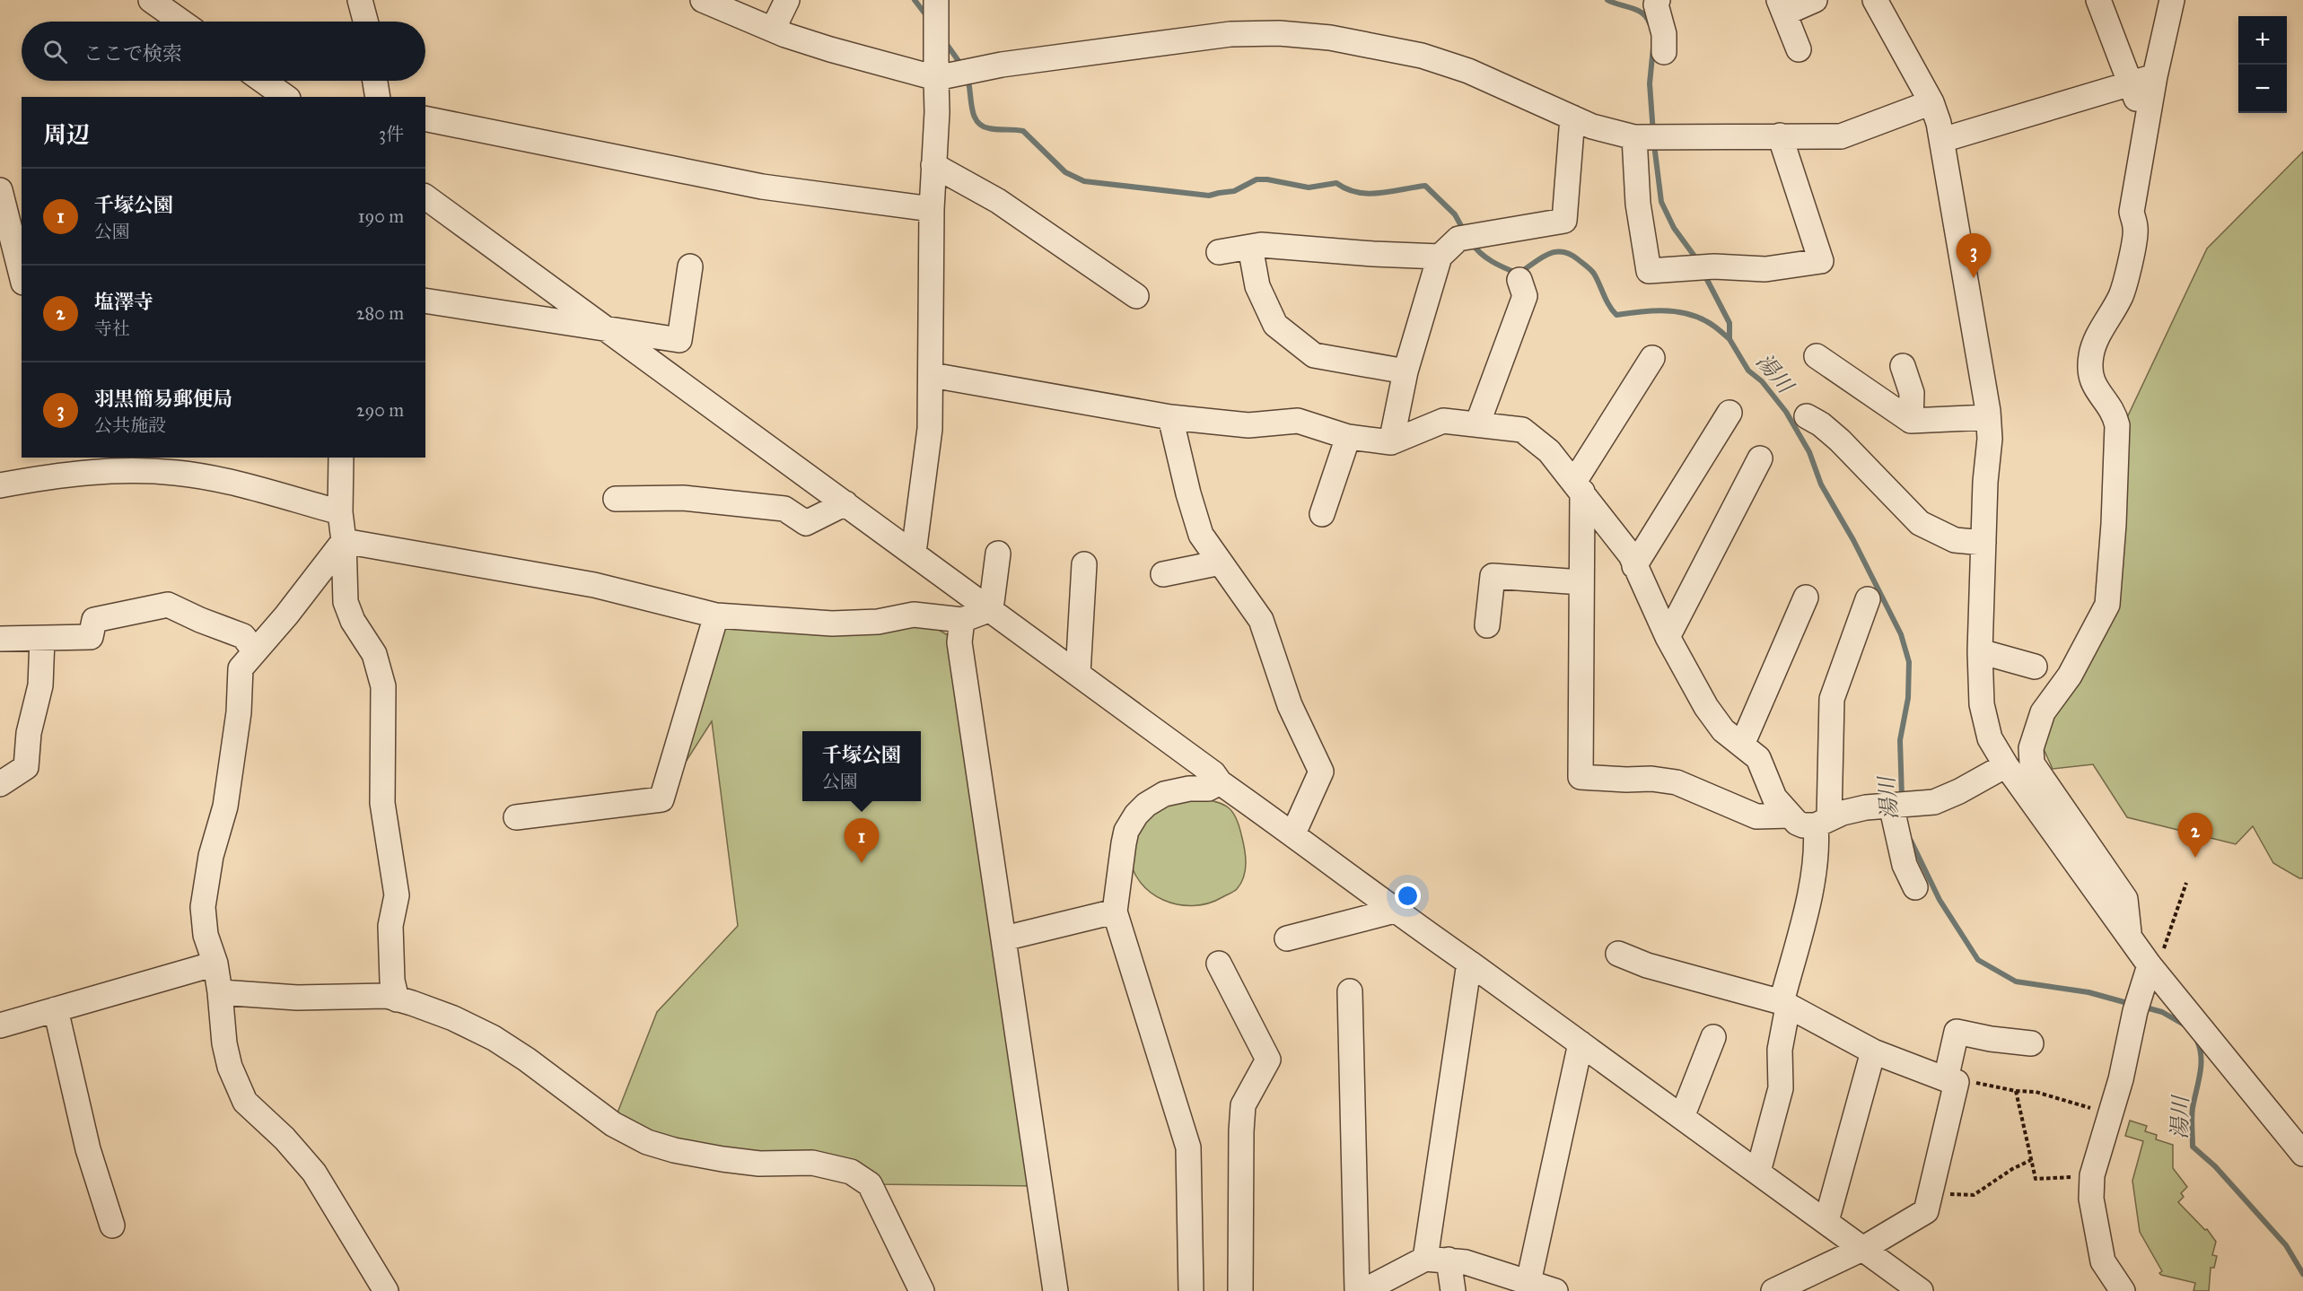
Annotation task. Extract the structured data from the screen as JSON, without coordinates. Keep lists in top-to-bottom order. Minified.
{"water":["湯川"],"page":{"map_buttons":["+","−"],"search":"ここで検索","heading":["周辺","3件"],"list":[{"mark":"1","name":"千塚公園","note":"公園","value":"190 m"},{"mark":"2","name":"塩澤寺","note":"寺社","value":"280 m"},{"mark":"3","name":"羽黒簡易郵便局","note":"公共施設","value":"290 m"}],"pins":["3","2","1"],"popup":["千塚公園","公園"]}}
